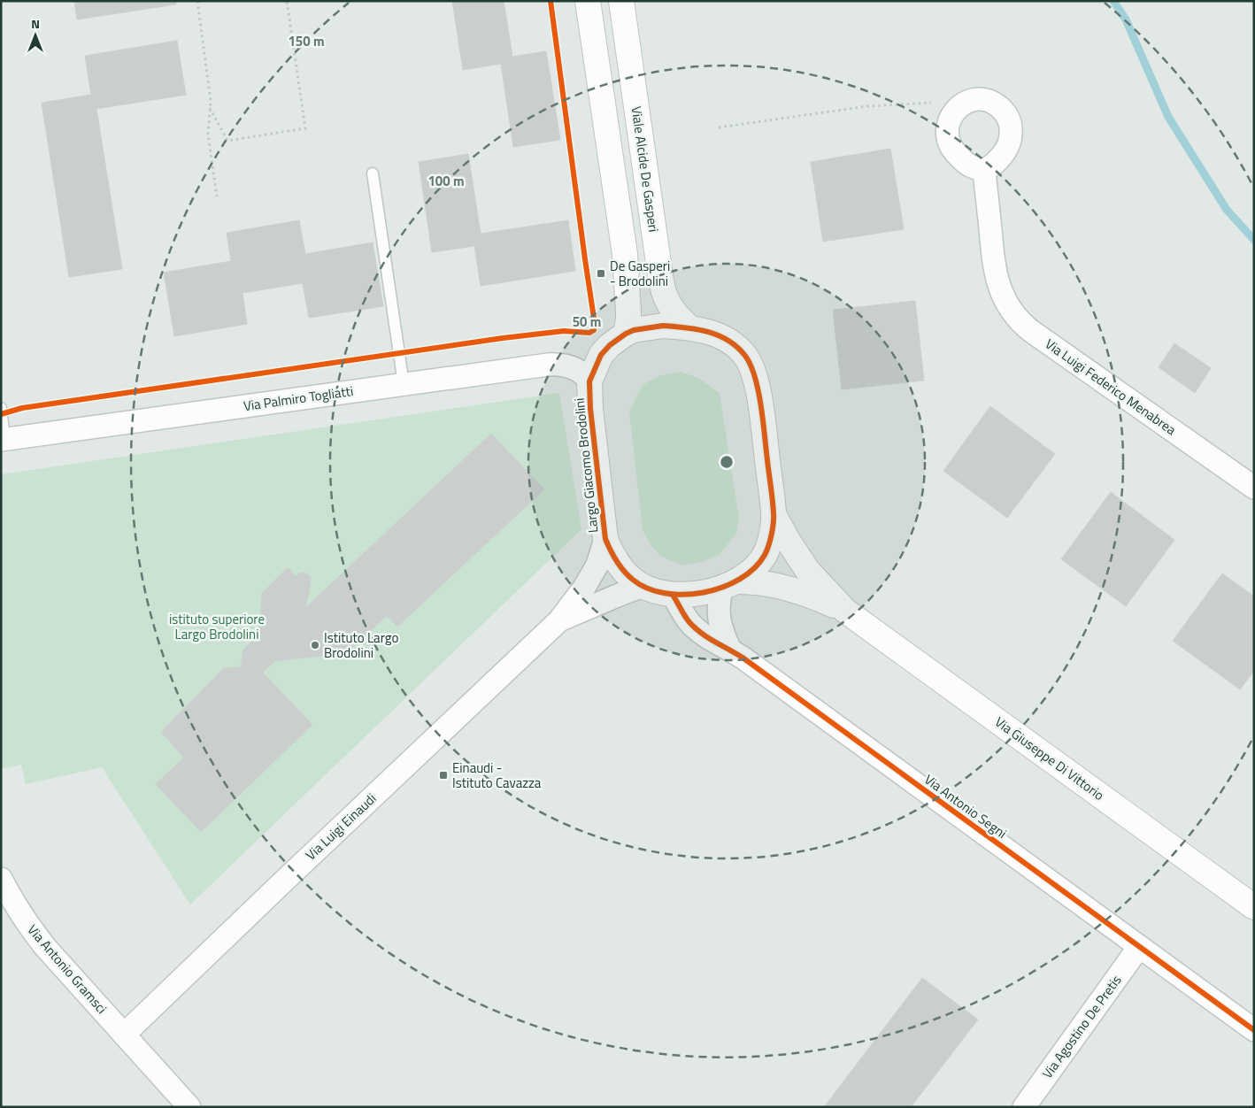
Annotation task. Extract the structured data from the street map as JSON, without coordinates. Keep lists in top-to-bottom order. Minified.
{"streets":{"street":["Viale Alcide De Gasperi","Via Luigi Federico Menabrea","Via Palmiro Togliatti","Largo Giacomo Brodolini","Via Giuseppe Di Vittorio","Via Antonio Segni","Via Luigi Einaudi","Via Antonio Gramsci","Via Agostino De Pretis"]},"crossings":[["Viale Alcide De Gasperi","Largo Giacomo Brodolini"],["Via Palmiro Togliatti","Largo Giacomo Brodolini"],["Largo Giacomo Brodolini","Via Giuseppe Di Vittorio"],["Largo Giacomo Brodolini","Via Antonio Segni"],["Largo Giacomo Brodolini","Via Luigi Einaudi"],["Via Antonio Segni","Via Agostino De Pretis"],["Via Luigi Einaudi","Via Antonio Gramsci"]],"parks":["istituto superiore Largo Brodolini"],"places":{"transit":["De Gasperi - Brodolini","Einaudi - Istituto Cavazza"],"other":["Istituto Largo Brodolini"]},"north":"top","rings":["150 m","100 m","50 m"]}
